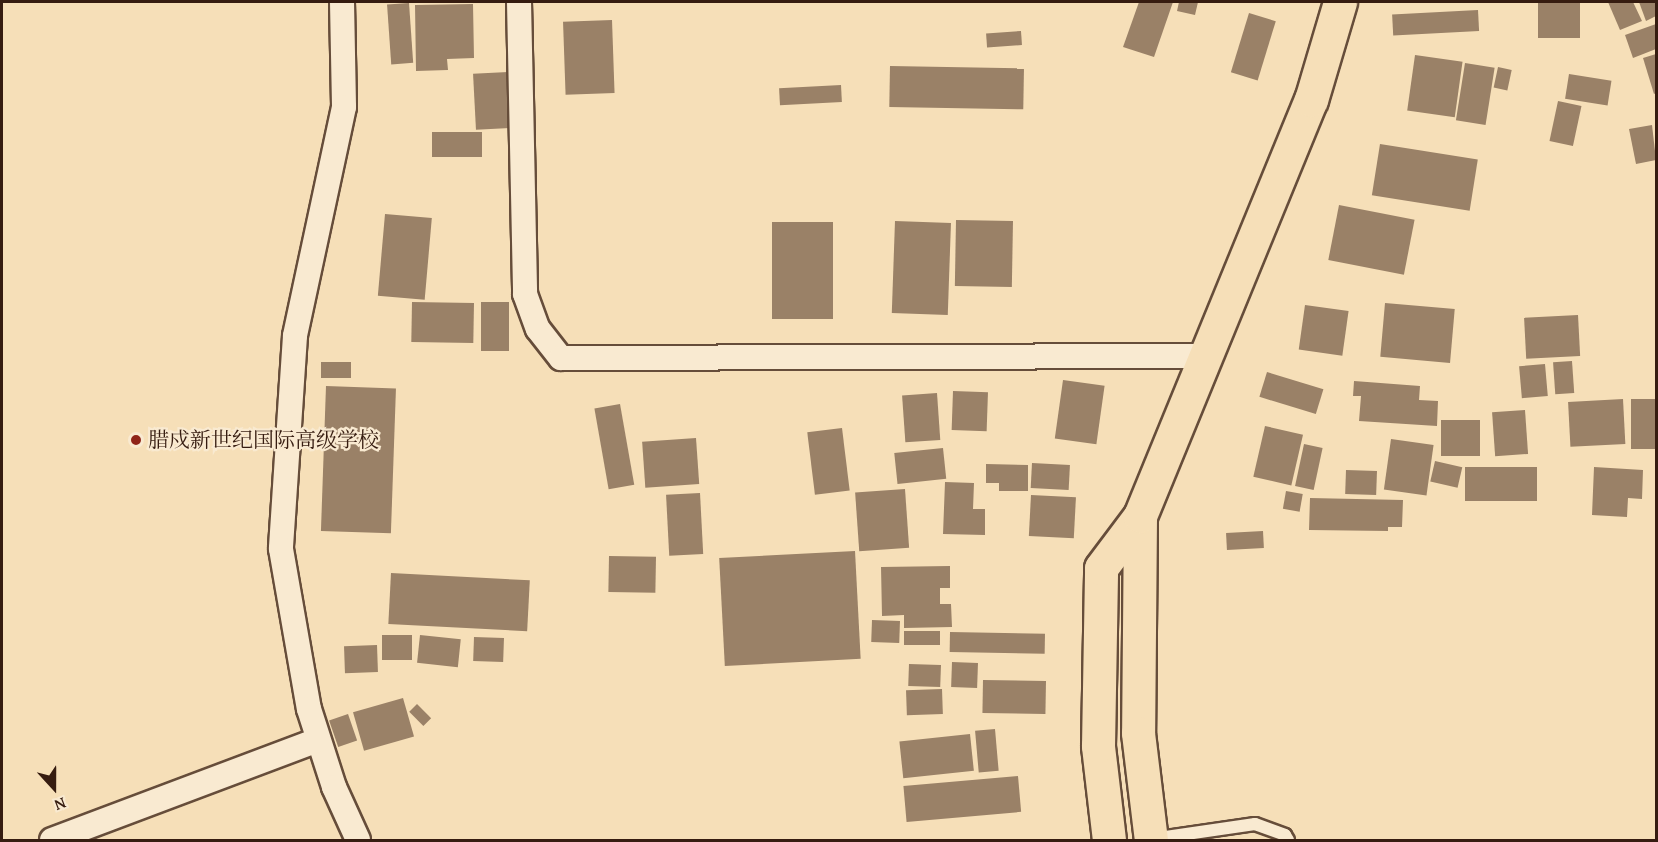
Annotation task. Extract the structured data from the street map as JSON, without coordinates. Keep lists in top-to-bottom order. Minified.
{"places":["腊戍新世纪国际高级学校"],"north":"bottom"}
